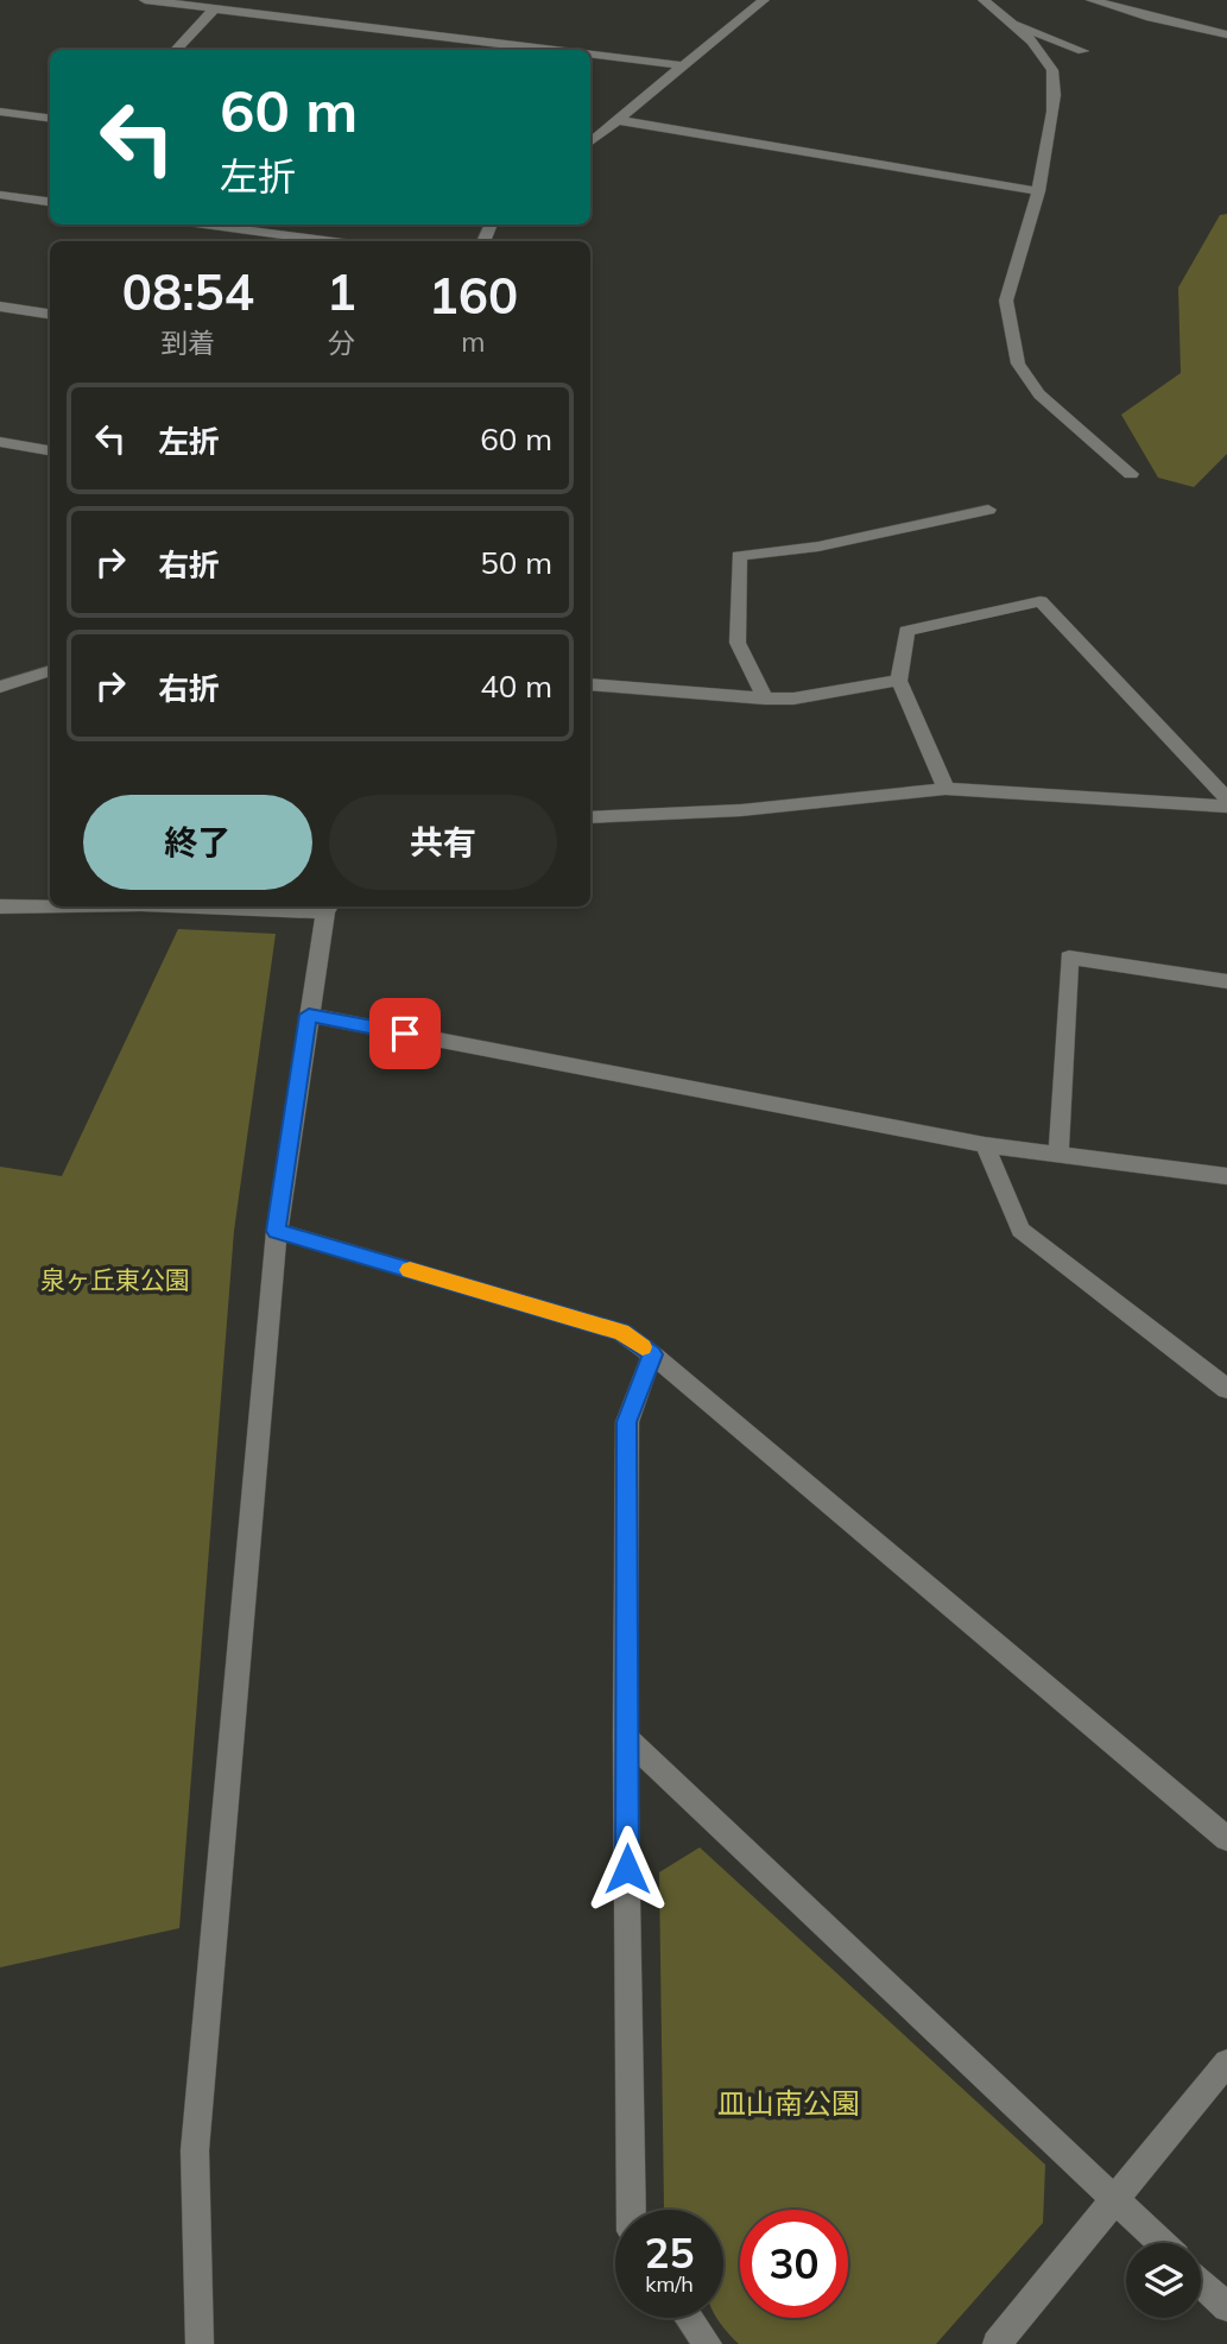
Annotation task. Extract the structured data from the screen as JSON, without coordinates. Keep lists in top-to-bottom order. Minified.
{"parks":["泉ヶ丘東公園","皿山南公園"],"page":{"turn":["60 m","左折"],"eta":["08:54","到着","1","分","160","m"],"list":[{"name":"左折","value":"60 m"},{"name":"右折","value":"50 m"},{"name":"右折","value":"40 m"}],"buttons":["終了","共有"],"speed":"25 km/h","limit":"30"}}
